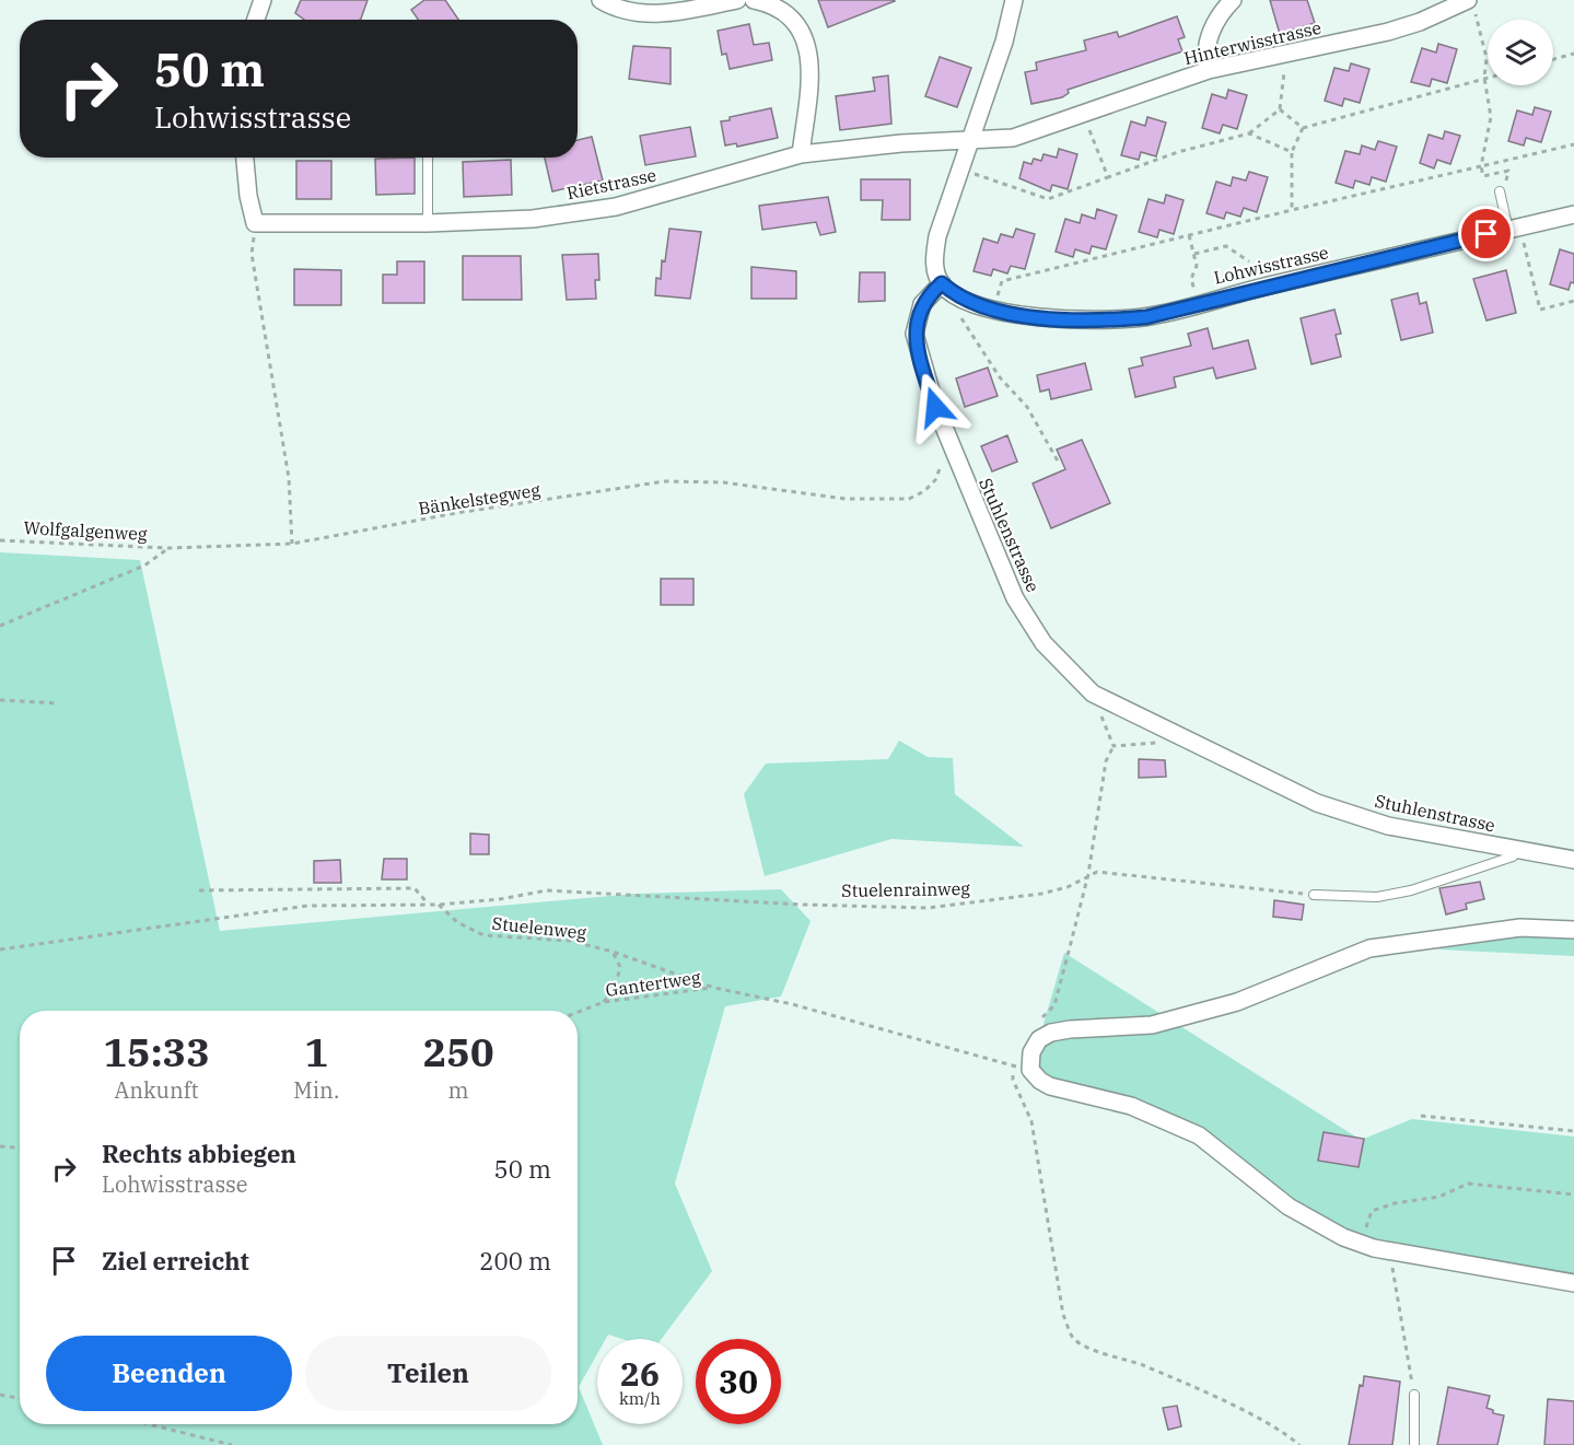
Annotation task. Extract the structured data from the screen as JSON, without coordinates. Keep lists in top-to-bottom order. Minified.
{"streets":{"street":["Hinterwisstrasse","Rietstrasse","Lohwisstrasse","Stuhlenstrasse"],"path":["Bänkelstegweg","Wolfgalgenweg","Stuelenrainweg","Stuelenweg","Gantertweg"]},"crossings":[["Hinterwisstrasse","Rietstrasse"],["Lohwisstrasse","Stuhlenstrasse"],["Bänkelstegweg","Wolfgalgenweg"],["Bänkelstegweg","Stuhlenstrasse"],["Stuelenrainweg","Stuelenweg"],["Stuelenweg","Gantertweg"]],"page":{"turn":["50 m","Lohwisstrasse"],"eta":["15:33","Ankunft","1","Min.","250","m"],"list":[{"name":"Rechts abbiegen","note":"Lohwisstrasse","value":"50 m"},{"name":"Ziel erreicht","value":"200 m"}],"buttons":["Beenden","Teilen"],"speed":"26 km/h","limit":"30"}}
